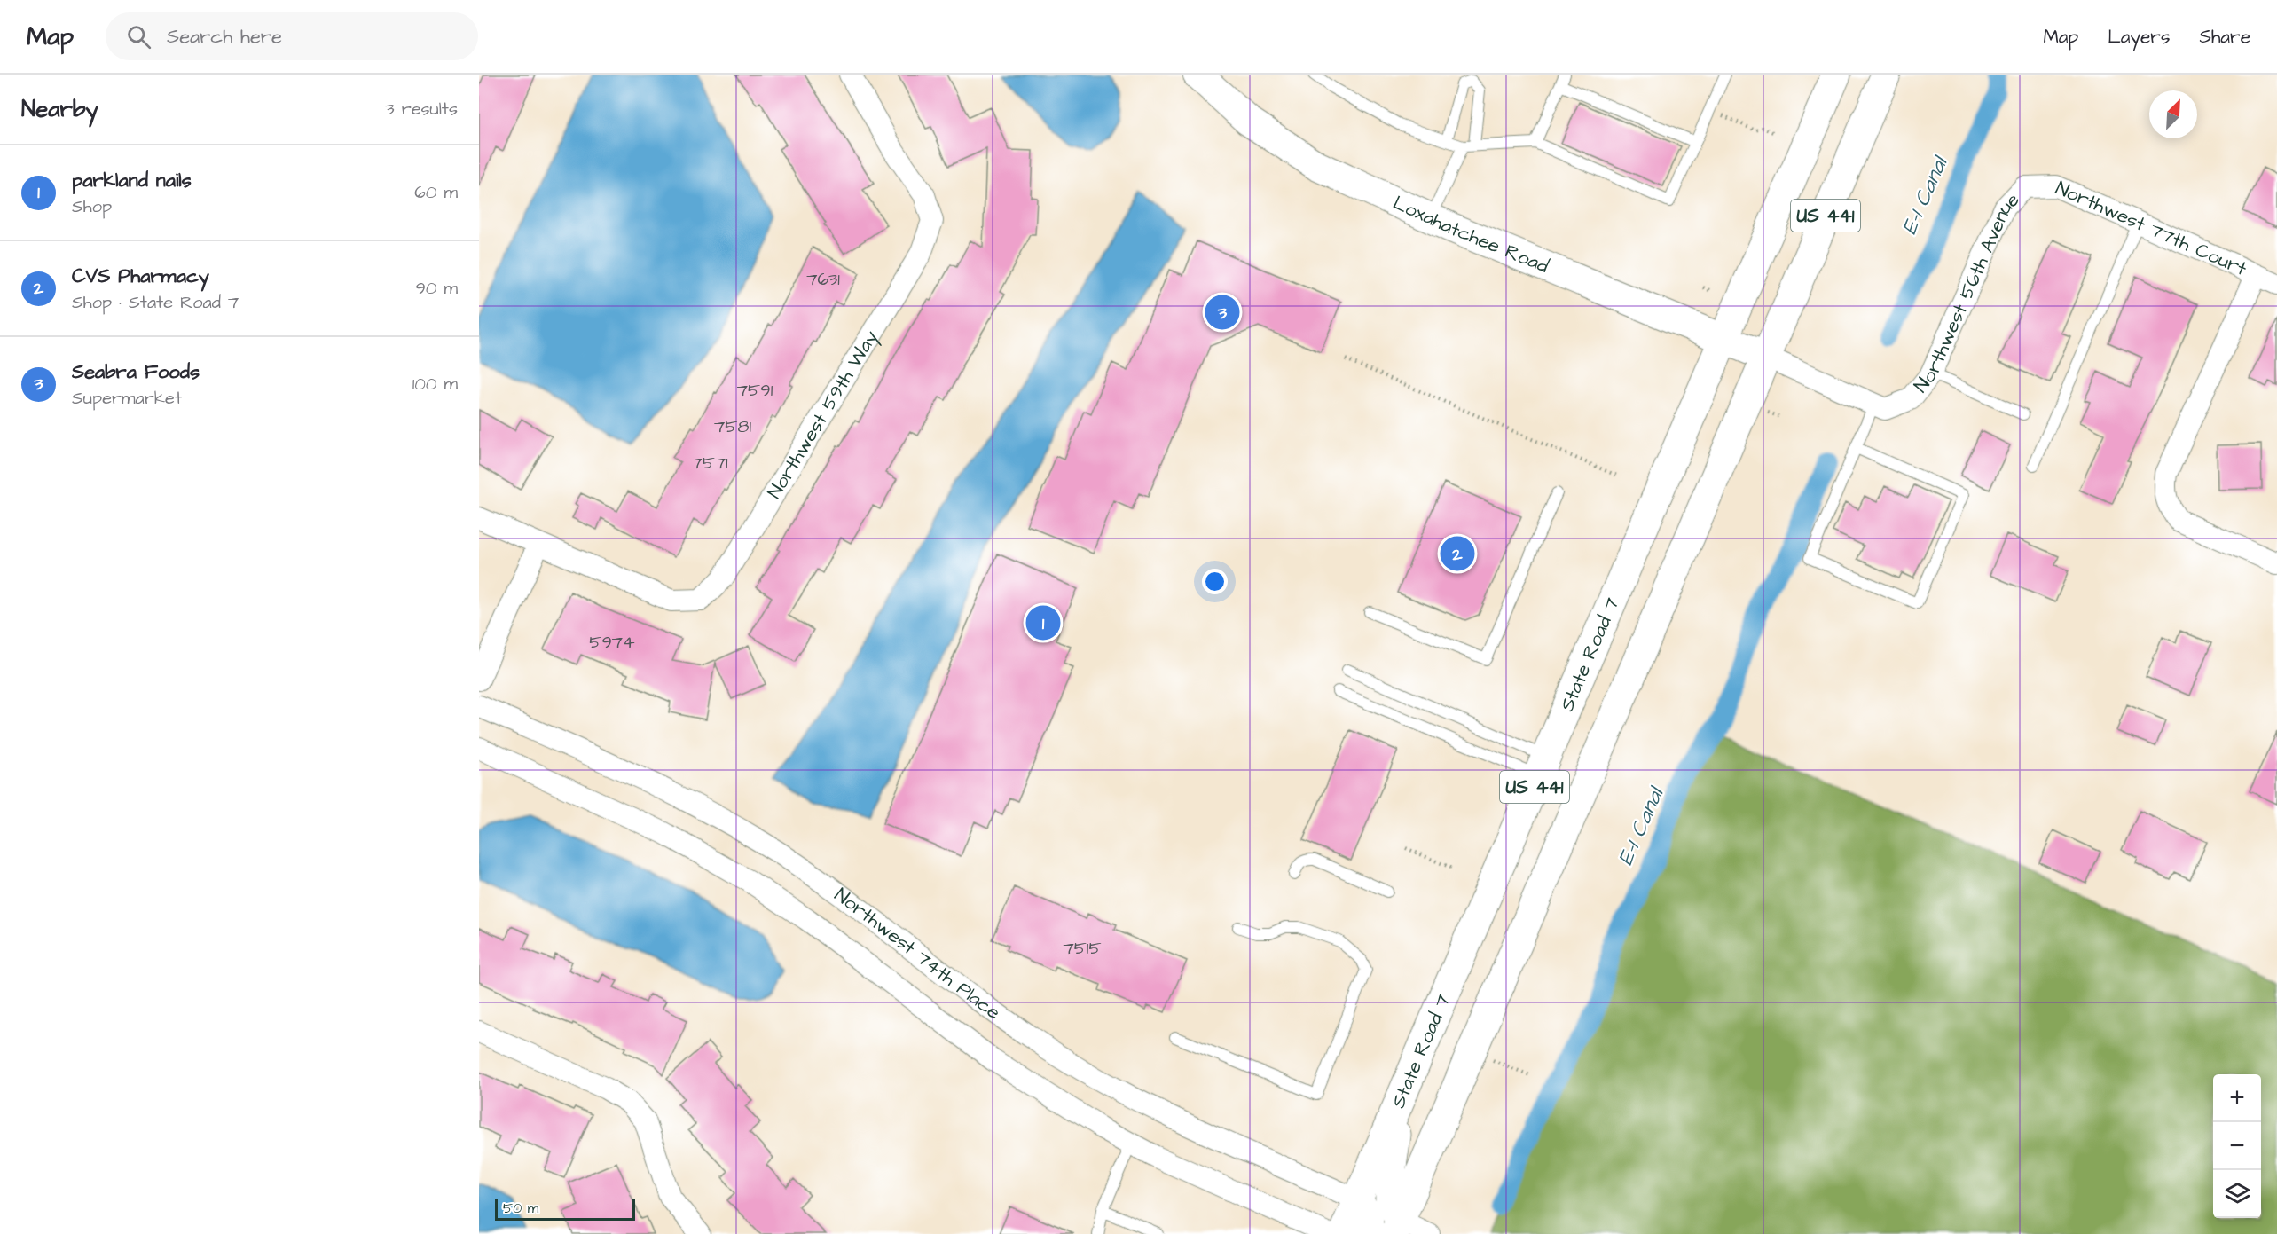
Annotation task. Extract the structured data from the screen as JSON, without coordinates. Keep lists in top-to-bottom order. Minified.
{"streets":{"main road":["US 441","Loxahatchee Road","State Road 7"],"street":["Northwest 77th Court","Northwest 56th Avenue","Northwest 59th Way","Northwest 74th Place"]},"crossings":[["US 441","Loxahatchee Road"],["Northwest 77th Court","Northwest 56th Avenue"],["Loxahatchee Road","State Road 7"],["State Road 7","Northwest 74th Place"]],"water":["E-1 Canal"],"house_numbers":["7631","7591","7581","7571","5974","7515"],"scale_bar":"50 m","north":"top right","page":{"header":"Map","search":"Search here","nav":["Map","Layers","Share"],"heading":["Nearby","3 results"],"list":[{"mark":"1","name":"parkland nails","note":"Shop","value":"60 m"},{"mark":"2","name":"CVS Pharmacy","note":"Shop · State Road 7","value":"90 m"},{"mark":"3","name":"Seabra Foods","note":"Supermarket","value":"100 m"}],"pins":["3","2","1"],"map_buttons":["+","−"],"scale":"50 m"}}
